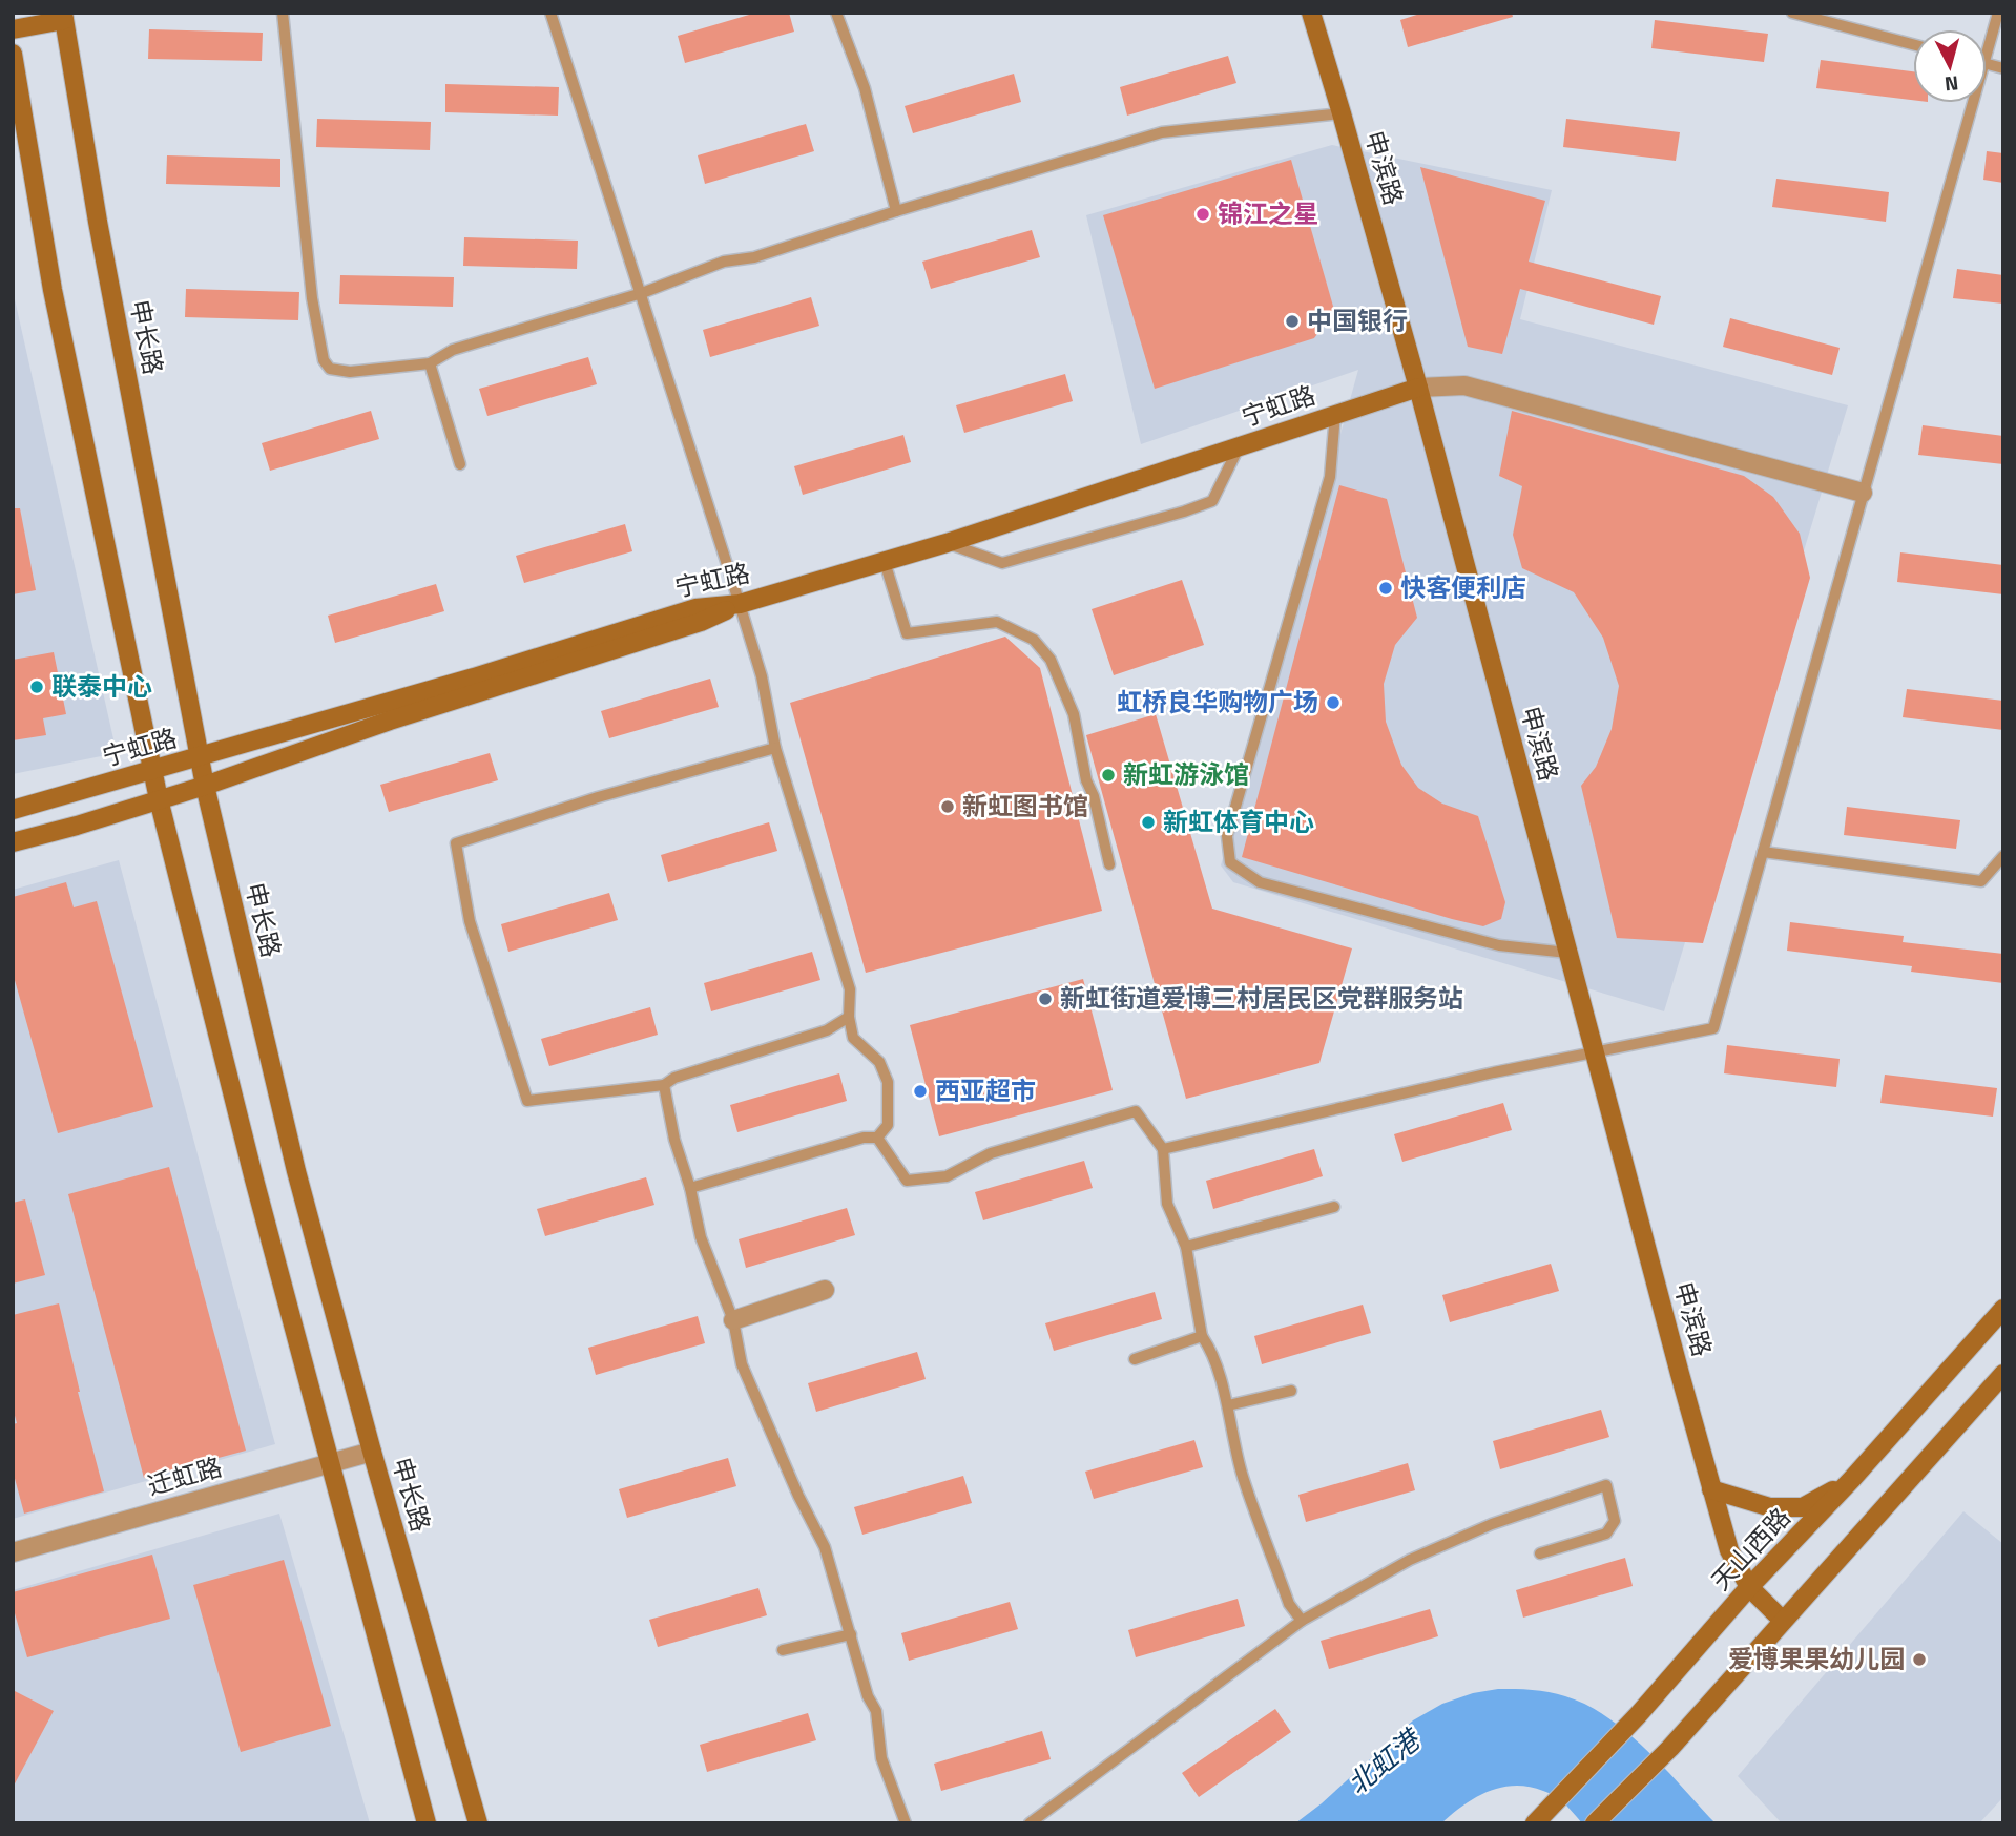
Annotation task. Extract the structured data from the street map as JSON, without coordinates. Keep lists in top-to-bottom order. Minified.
{"streets":{"main road":["申滨路","申长路","宁虹路","天山西路"],"street":["迁虹路"]},"crossings":[["申滨路","宁虹路"],["申滨路","天山西路"],["申长路","宁虹路"],["申长路","迁虹路"]],"water":["北虹港"],"places":["锦江之星","中国银行","快客便利店","联泰中心","虹桥良华购物广场","新虹游泳馆","新虹图书馆","新虹体育中心","新虹街道爱博三村居民区党群服务站","西亚超市","爱博果果幼儿园"],"north":"bottom"}
